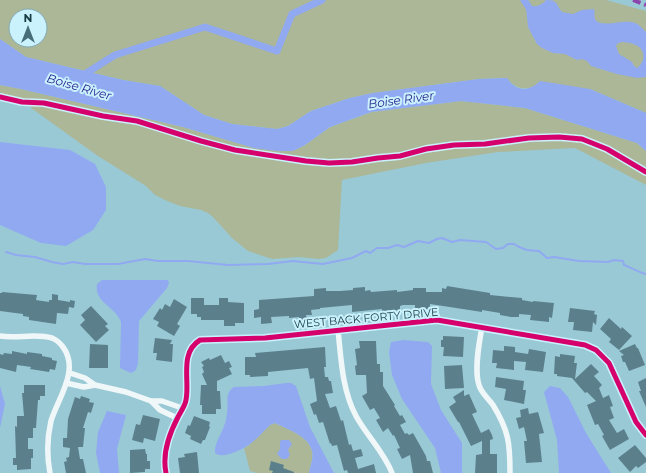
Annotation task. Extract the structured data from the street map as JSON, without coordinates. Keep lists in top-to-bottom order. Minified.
{"streets":{"street":["WEST BACK FORTY DRIVE"]},"water":["Boise River"],"north":"top"}
